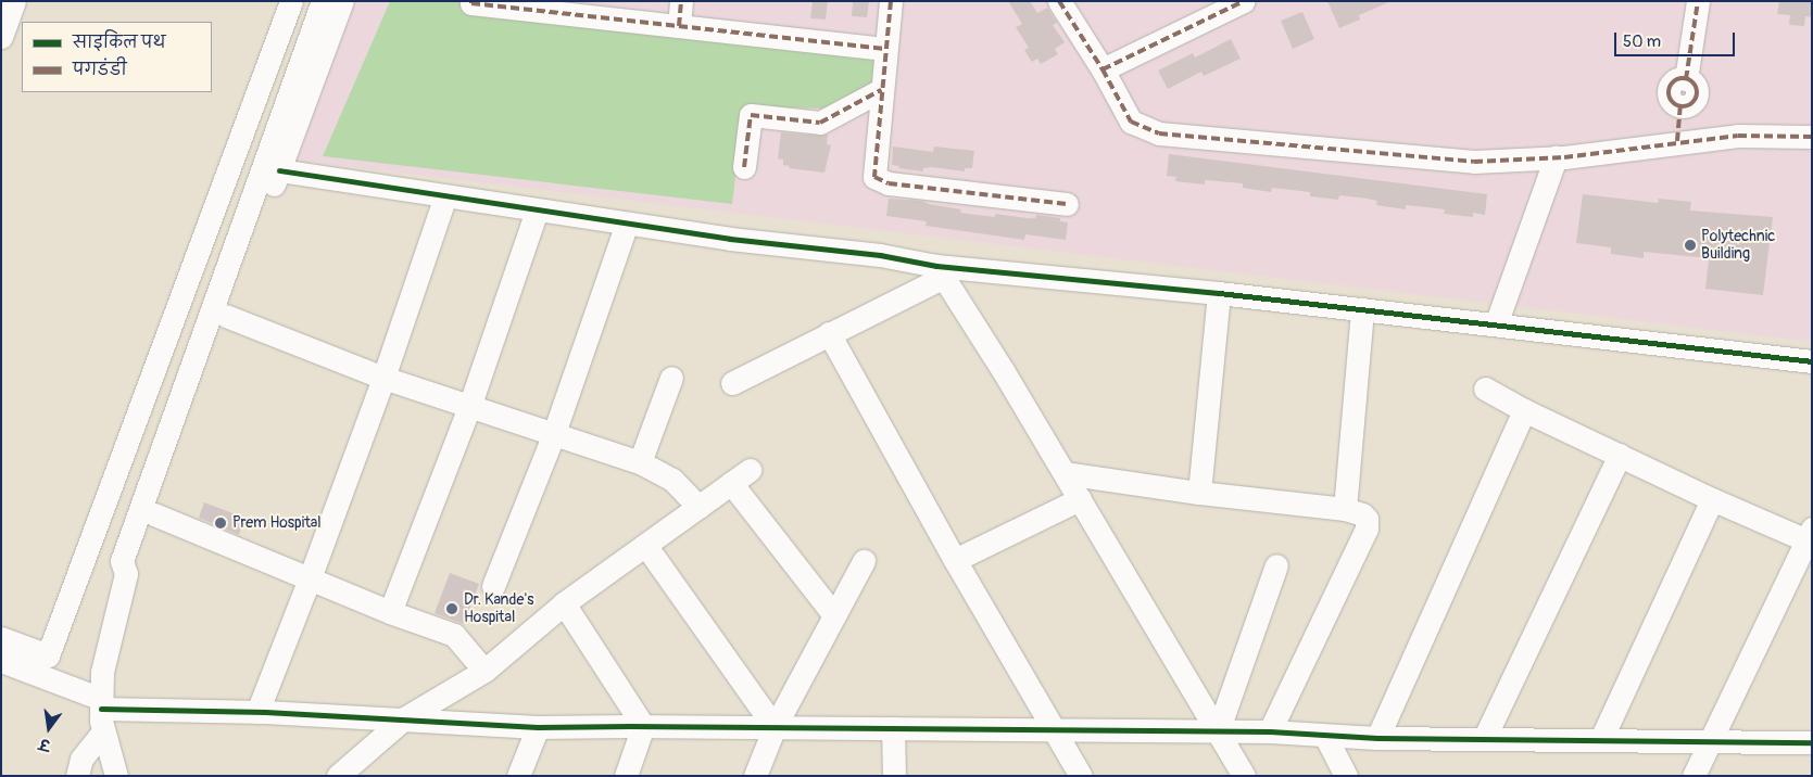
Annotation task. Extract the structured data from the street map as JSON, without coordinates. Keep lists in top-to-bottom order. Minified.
{"places":["Polytechnic Building","Prem Hospital","Dr. Kande's Hospital"],"legend":["साइकिल पथ","पगडंडी"],"scale_bar":"50 m","north":"bottom"}
